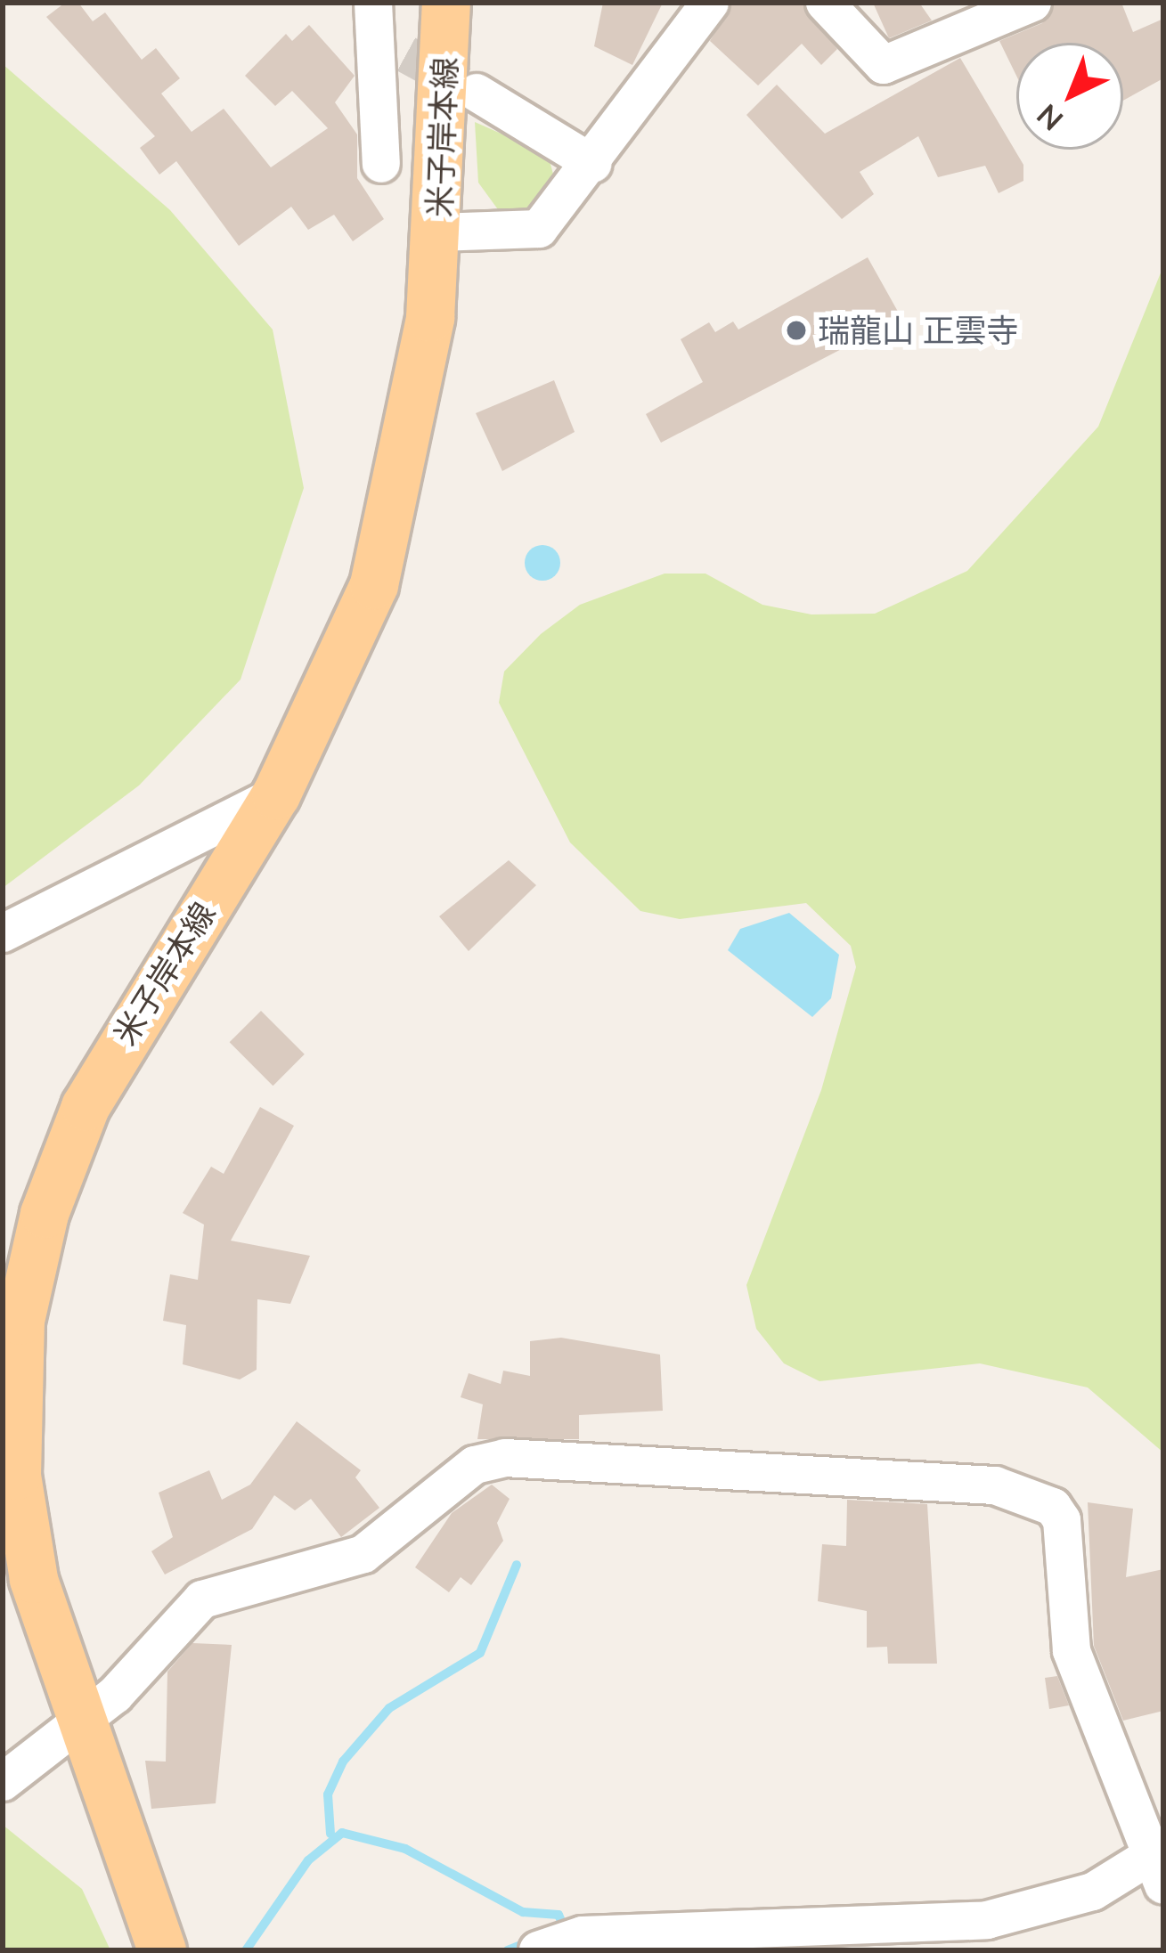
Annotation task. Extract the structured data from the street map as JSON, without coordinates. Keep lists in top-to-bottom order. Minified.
{"streets":{"main road":["米子岸本線"]},"places":["瑞龍山 正雲寺"],"north":"bottom left"}
